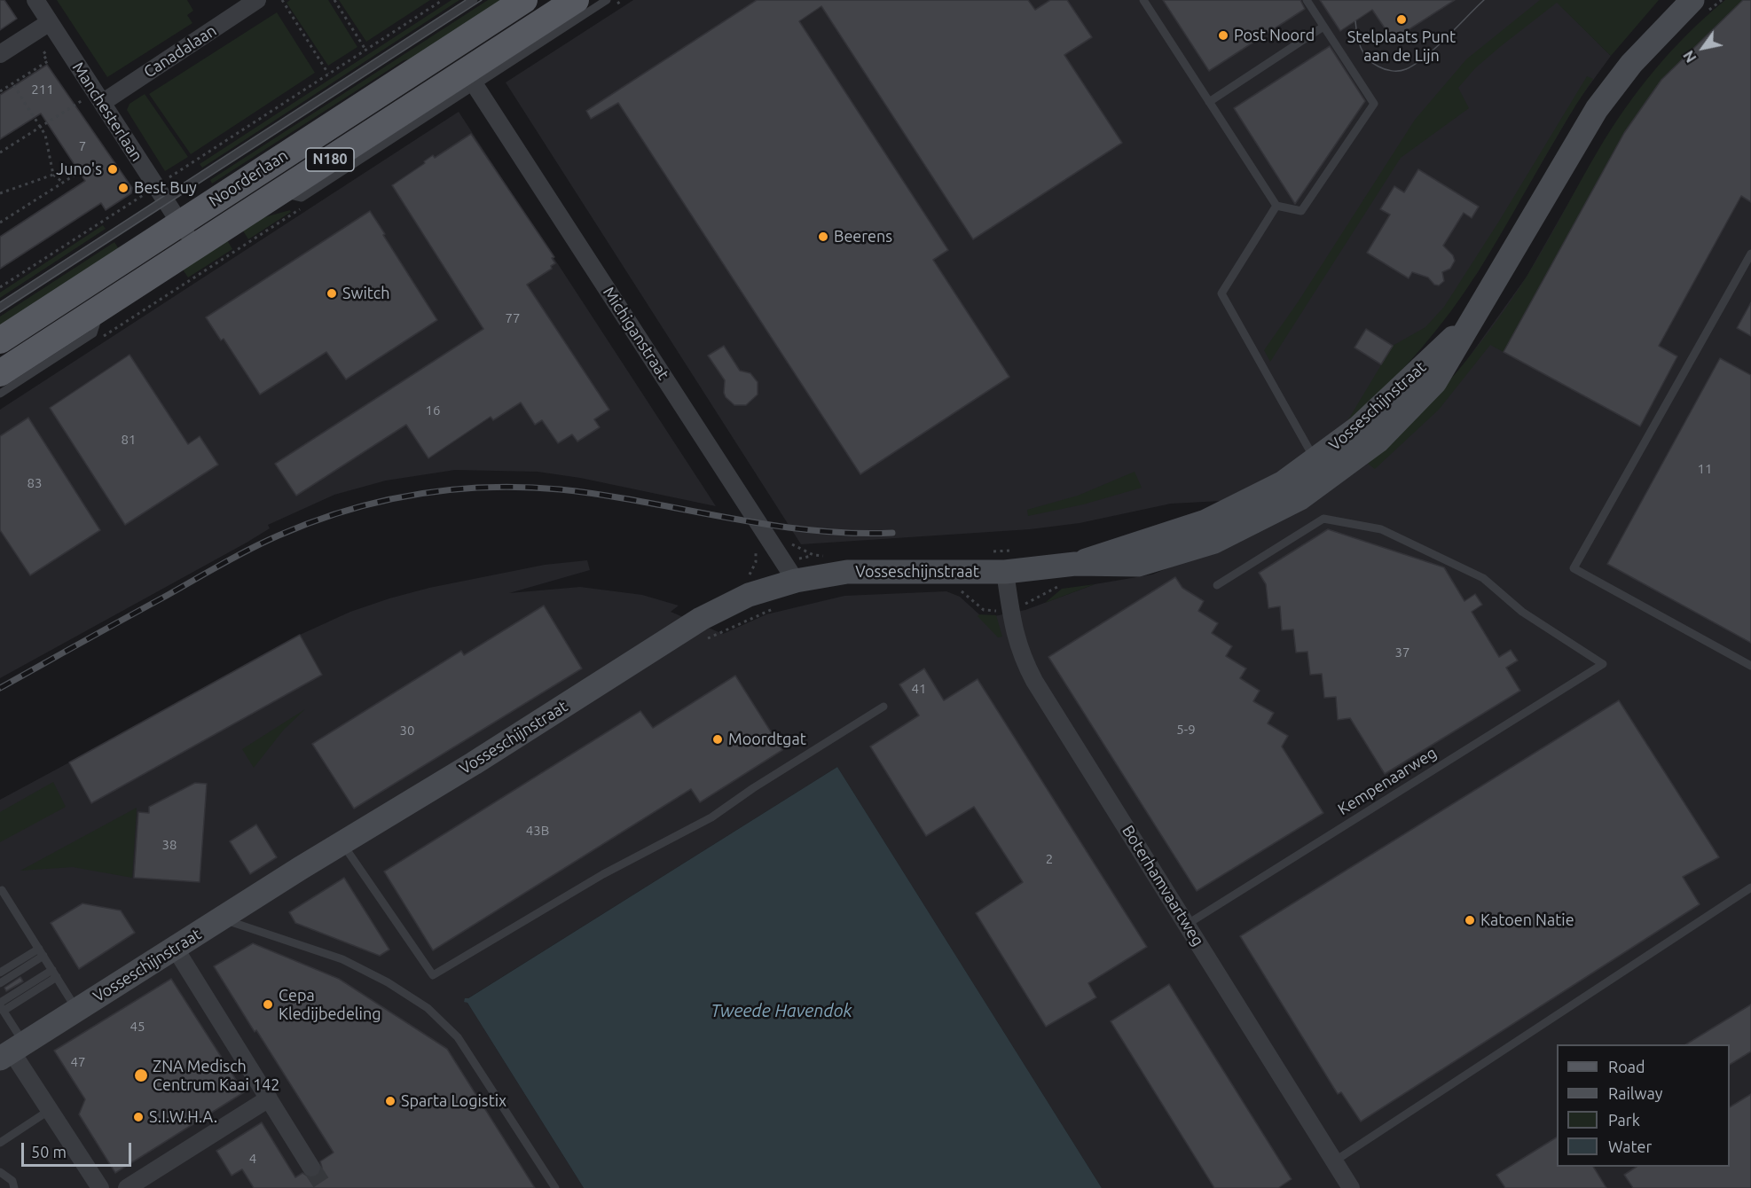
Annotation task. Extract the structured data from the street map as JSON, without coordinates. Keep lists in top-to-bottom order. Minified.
{"streets":{"main road":["N180","Noorderlaan"],"street":["Canadalaan","Manchesterlaan","Michiganstraat","Vosseschijnstraat","Boterhamvaartweg"],"lane":["Kempenaarweg"]},"crossings":[["Canadalaan","Manchesterlaan"],["Manchesterlaan","Noorderlaan"],["Noorderlaan","Michiganstraat"],["Michiganstraat","Vosseschijnstraat"],["Vosseschijnstraat","Boterhamvaartweg"],["Kempenaarweg","Boterhamvaartweg"]],"water":["Tweede Havendok"],"places":["Stelplaats Punt aan de Lijn","Post Noord","Juno's","Best Buy","Beerens","Switch","Moordtgat","Katoen Natie","Cepa Kledijbedeling","ZNA Medisch Centrum Kaai 142","Sparta Logistix","S.I.W.H.A."],"house_numbers":["211","7","77","16","81","11","83","37","41","5-9","30","43B","38","2","45","47","4"],"legend":["Road","Railway","Park","Water"],"scale_bar":"50 m","north":"bottom left"}
